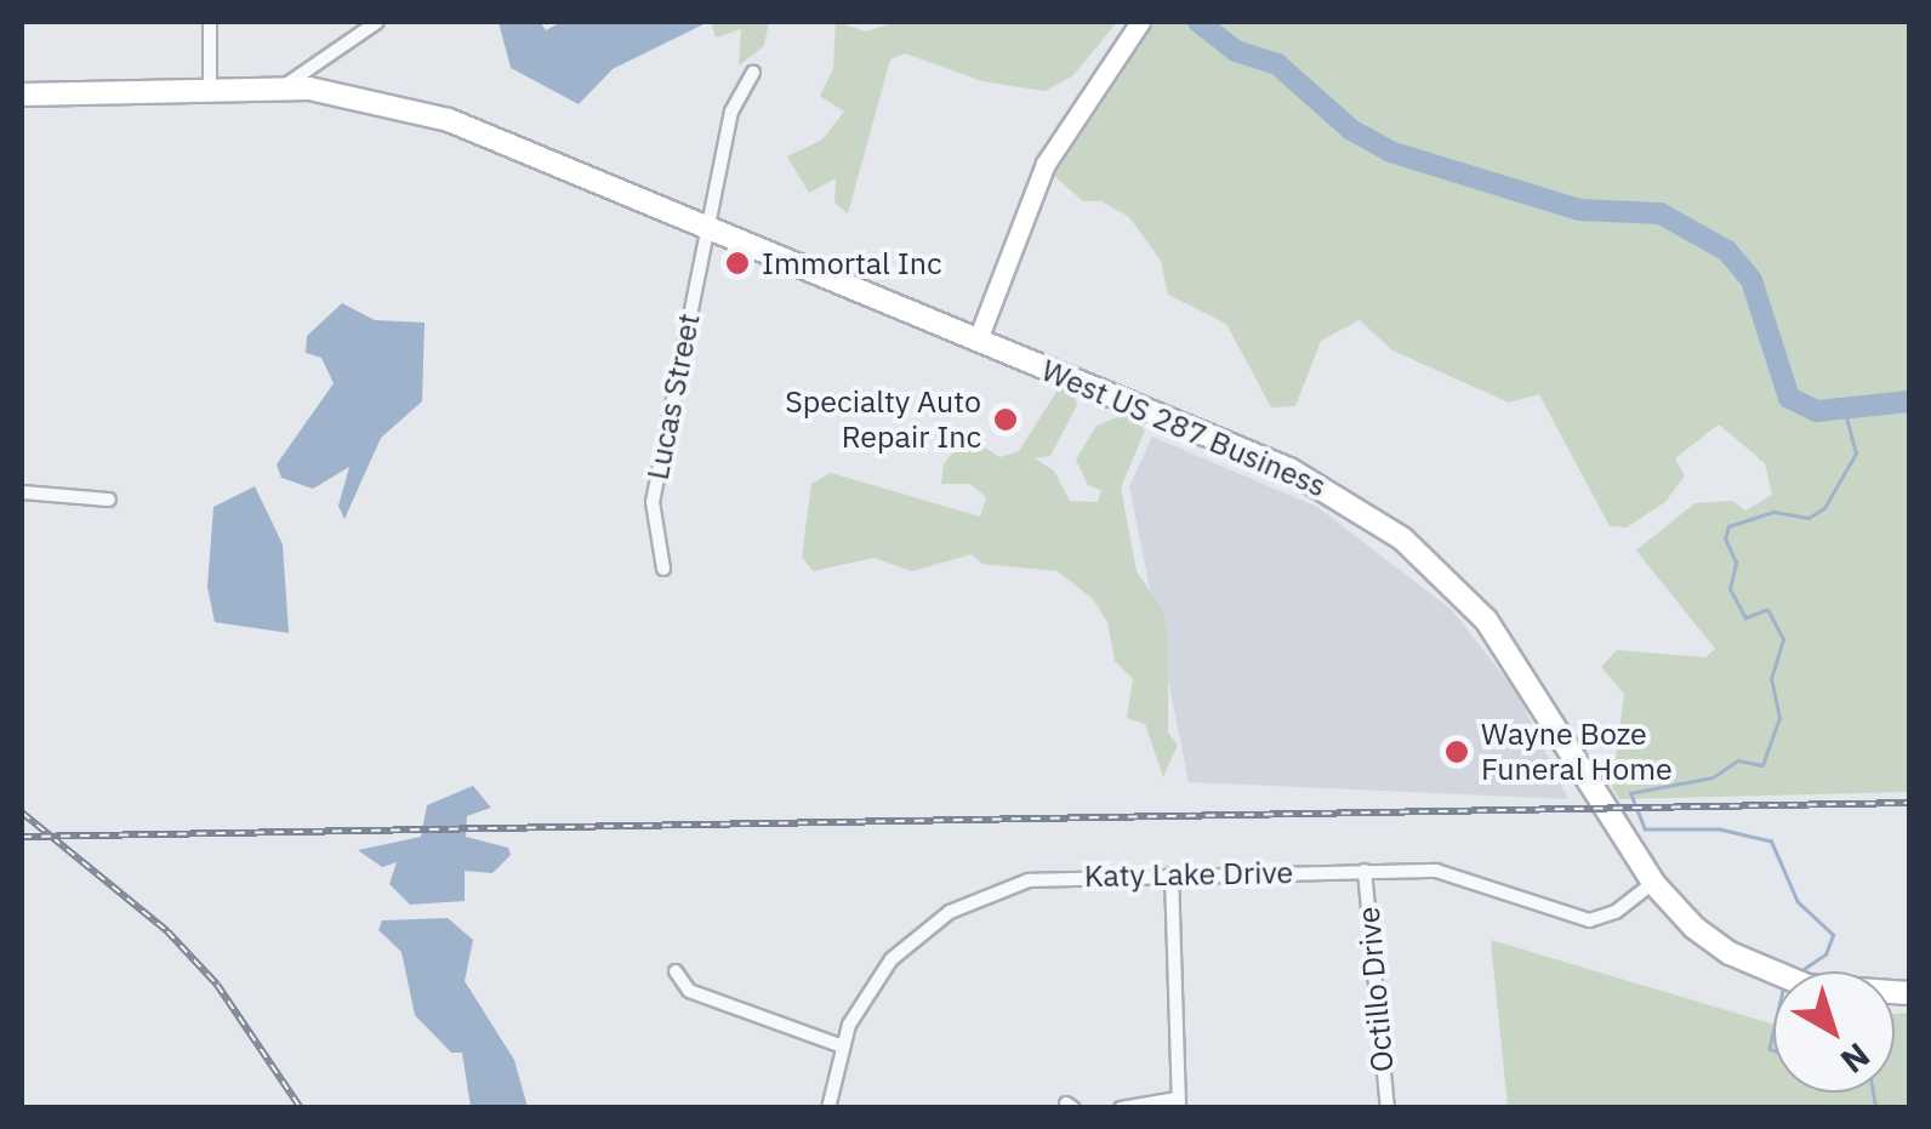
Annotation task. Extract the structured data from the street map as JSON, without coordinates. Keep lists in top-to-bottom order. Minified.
{"streets":{"main road":["West US 287 Business"],"street":["Lucas Street","Katy Lake Drive","Octillo Drive"]},"crossings":[["Lucas Street","West US 287 Business"],["West US 287 Business","Katy Lake Drive"],["Katy Lake Drive","Octillo Drive"]],"places":["Immortal Inc","Specialty Auto Repair Inc","Wayne Boze Funeral Home"],"north":"bottom right"}
